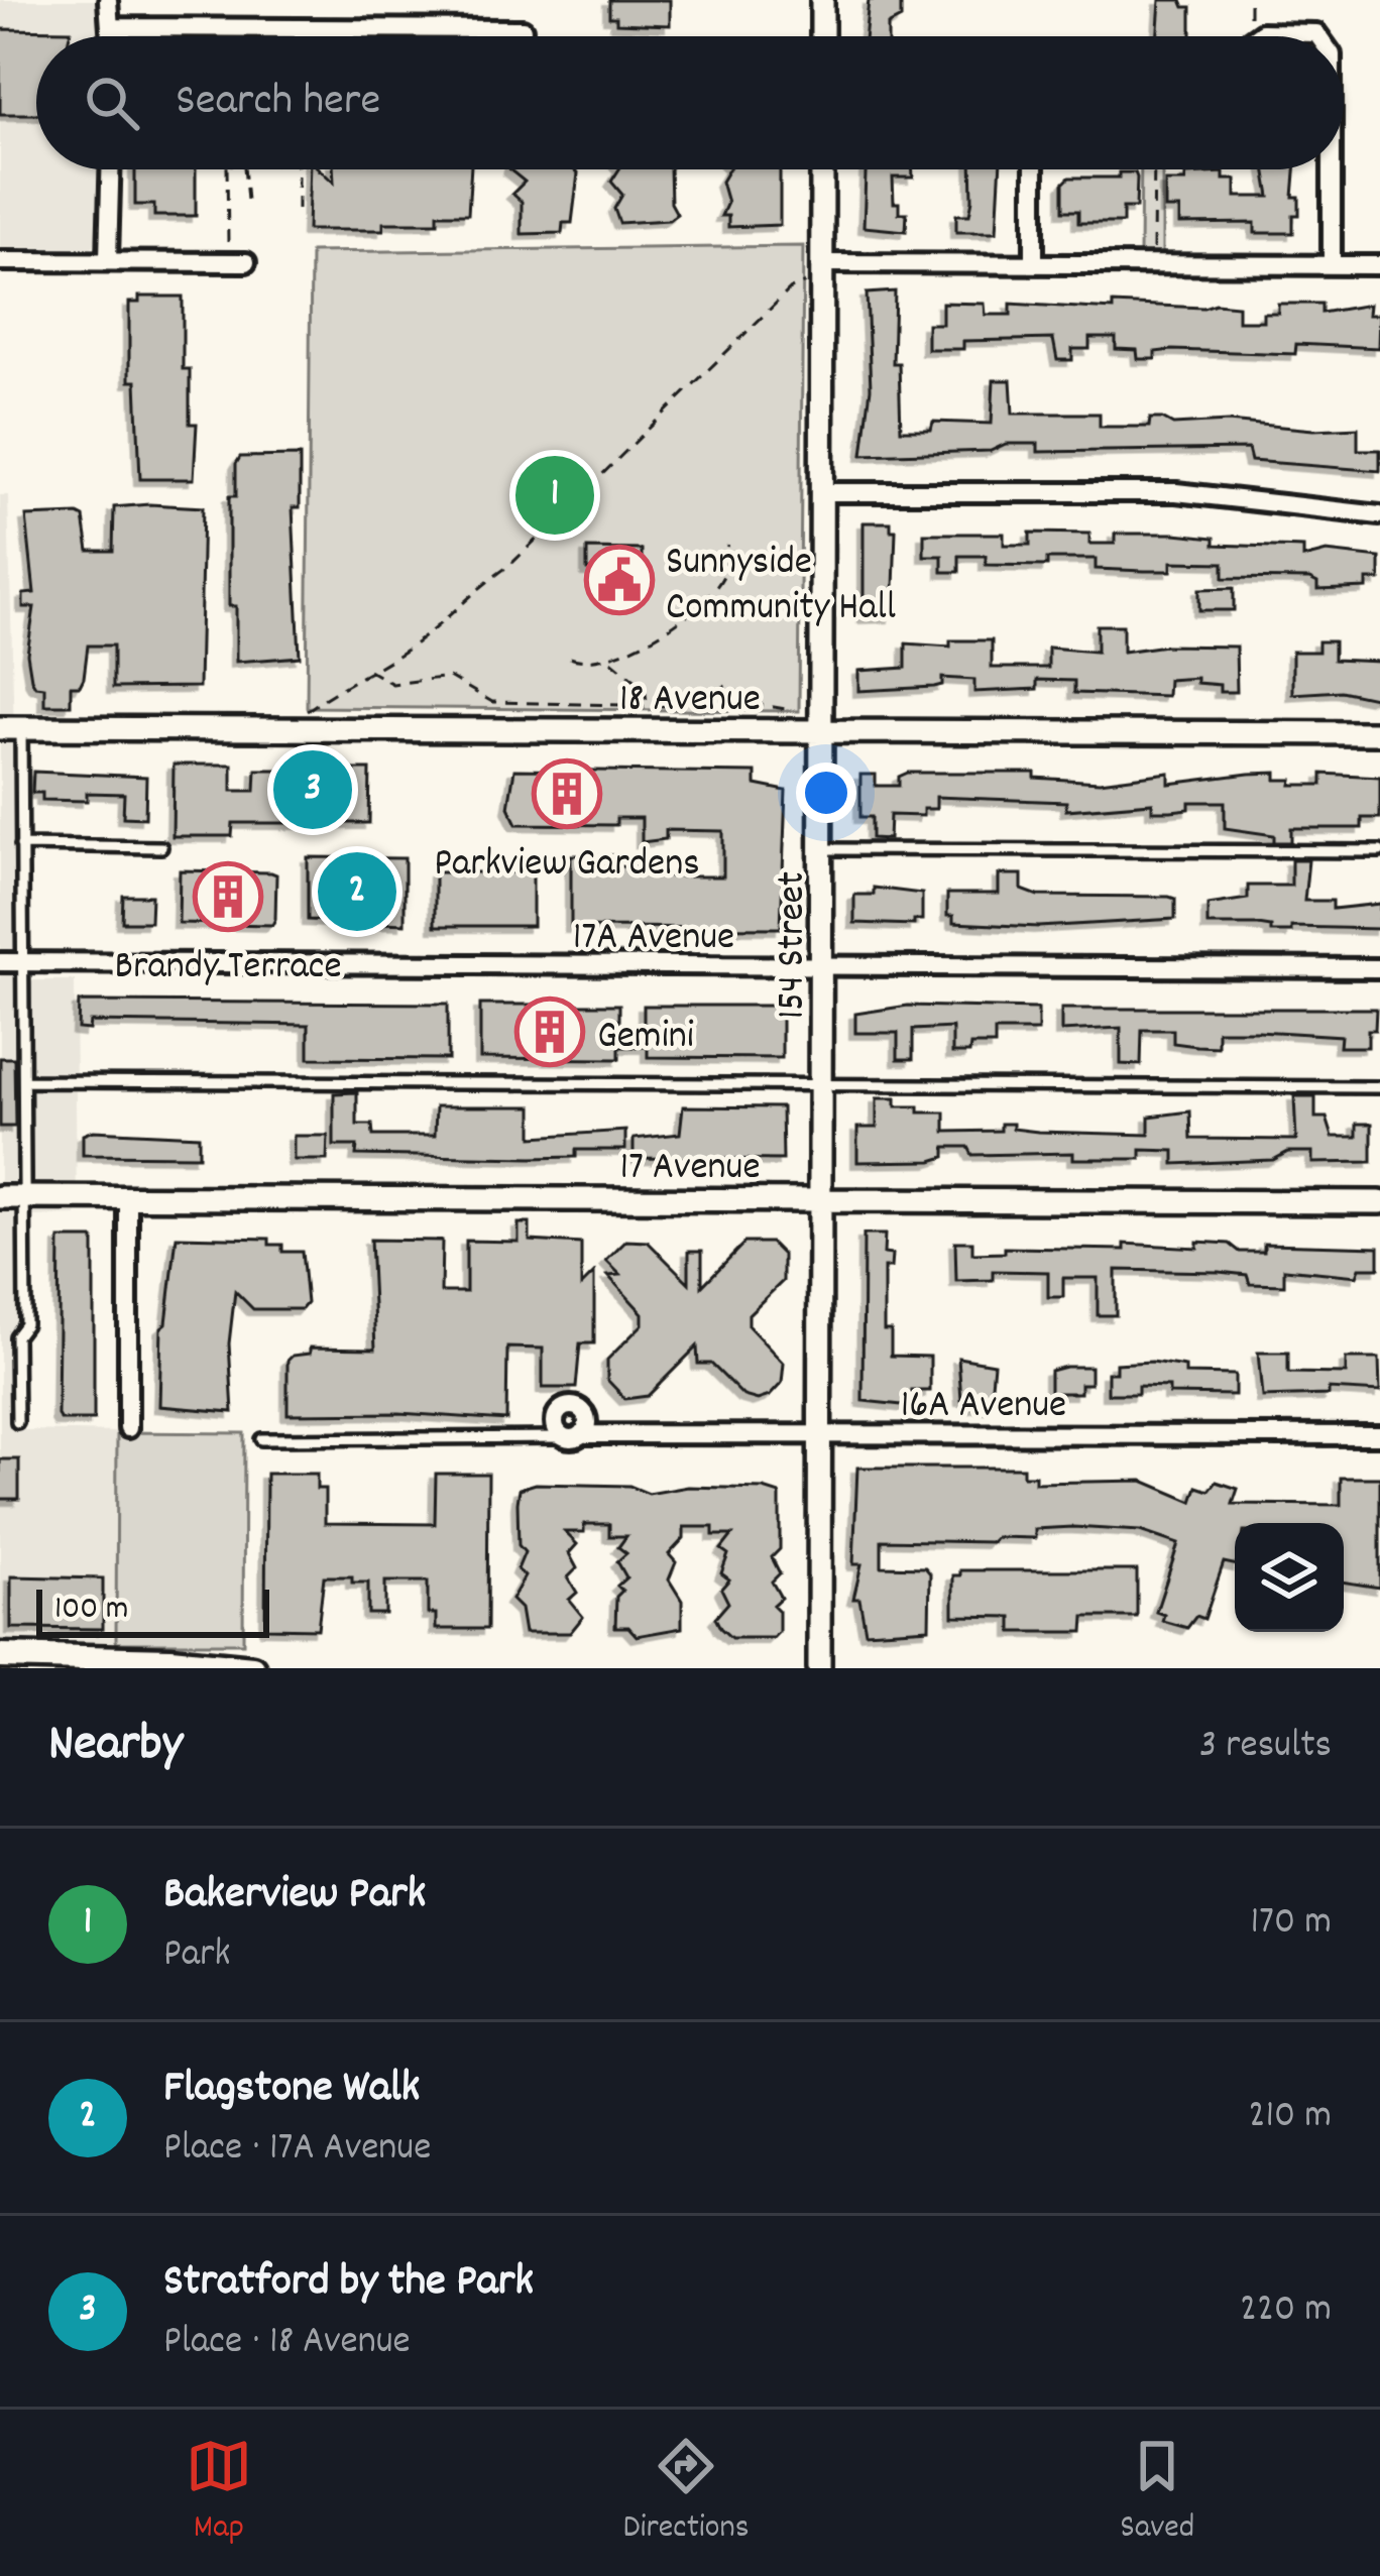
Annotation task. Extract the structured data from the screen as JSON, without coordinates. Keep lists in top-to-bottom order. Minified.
{"streets":{"street":["18 Avenue","17A Avenue","154 Street","17 Avenue","16A Avenue"]},"crossings":[["18 Avenue","154 Street"],["17A Avenue","154 Street"],["154 Street","17 Avenue"],["154 Street","16A Avenue"]],"places":{"public building":["Sunnyside Community Hall"],"building":["Parkview Gardens","Brandy Terrace","Gemini"]},"scale_bar":"100 m","page":{"search":"Search here","pins":["1","3","2"],"scale":"100 m","heading":["Nearby","3 results"],"list":[{"mark":"1","name":"Bakerview Park","note":"Park","value":"170 m"},{"mark":"2","name":"Flagstone Walk","note":"Place · 17A Avenue","value":"210 m"},{"mark":"3","name":"Stratford by the Park","note":"Place · 18 Avenue","value":"220 m"}],"nav":["Map","Directions","Saved"]}}
